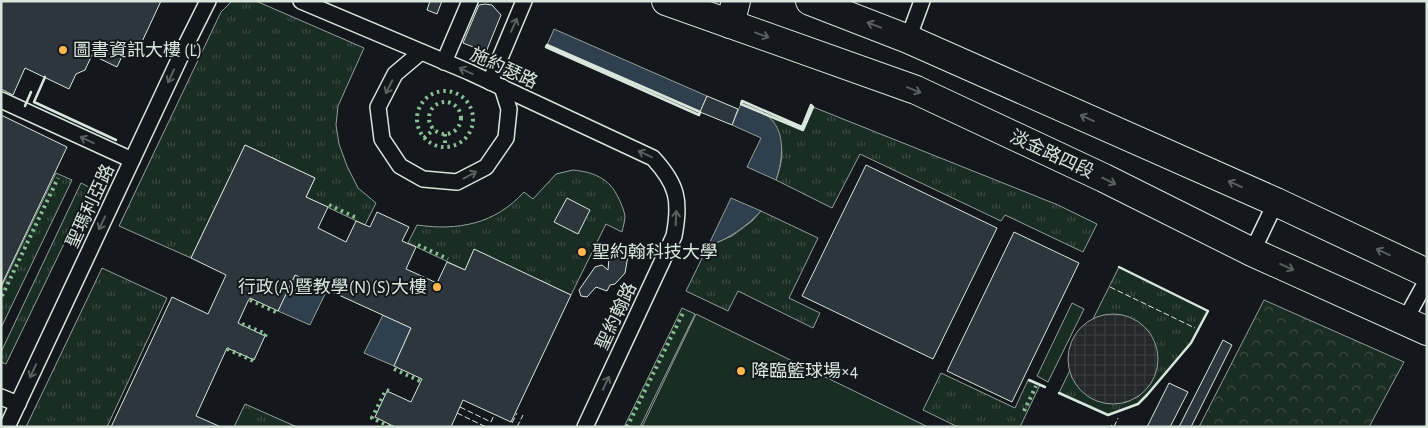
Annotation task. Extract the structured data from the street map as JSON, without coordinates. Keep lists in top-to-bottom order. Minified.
{"streets":{"main road":["淡金路四段"],"lane":["施約瑟路","聖瑪利亞路","聖約翰路"]},"crossings":[["施約瑟路","聖約翰路"]],"one_way":["施約瑟路","聖瑪利亞路","聖約翰路"],"places":["圖書資訊大樓 (L)","聖約翰科技大學","行政(A)暨教學(N)(S)大樓","降臨籃球場×4"]}
